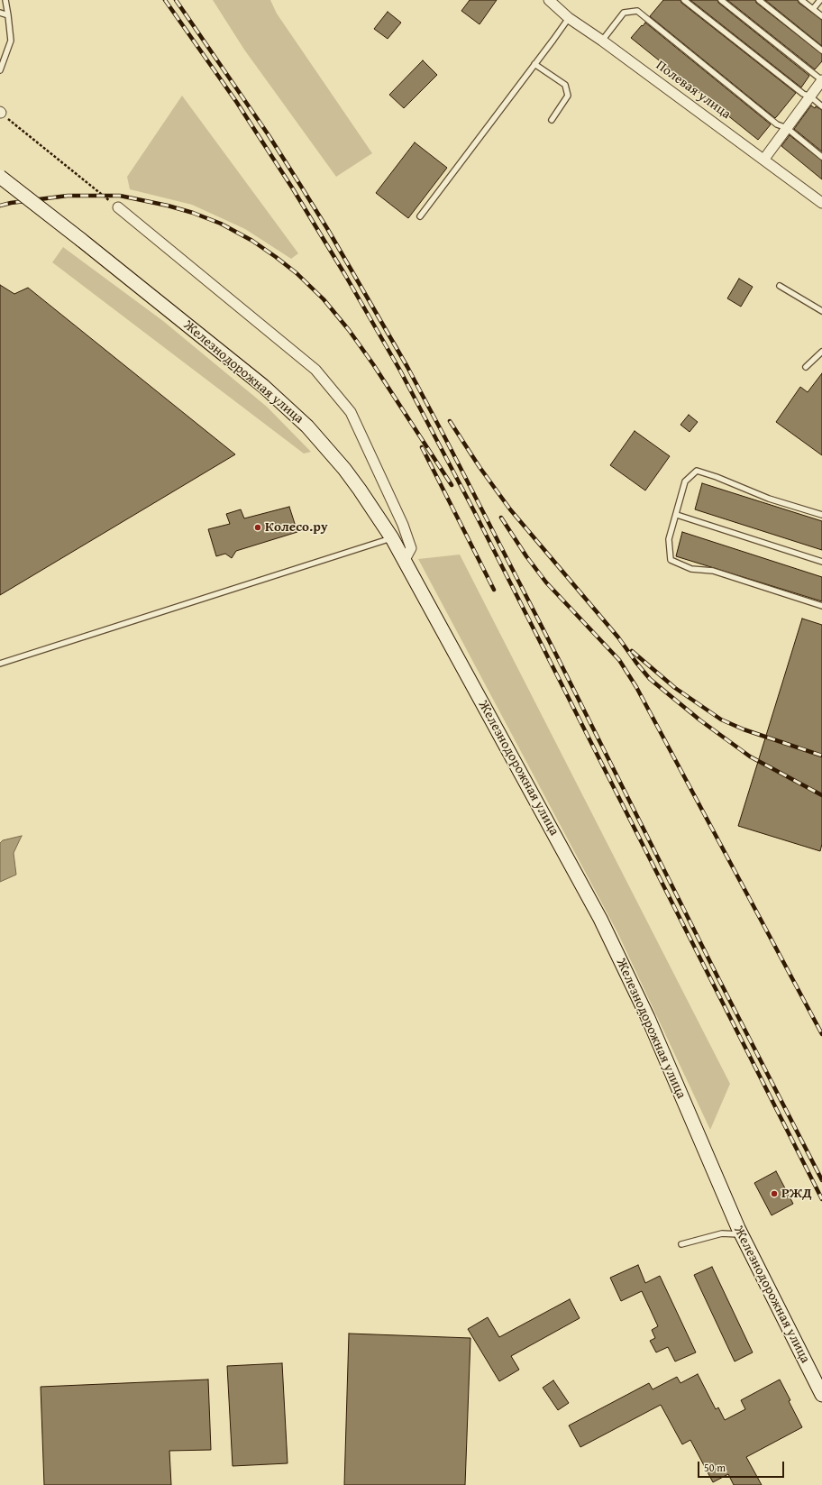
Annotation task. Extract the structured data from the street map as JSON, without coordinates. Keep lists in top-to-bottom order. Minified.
{"streets":{"main road":["Железнодорожная улица"],"street":["Полевая улица"]},"places":["Колесо.ру","РЖД"],"scale_bar":"50 m"}
